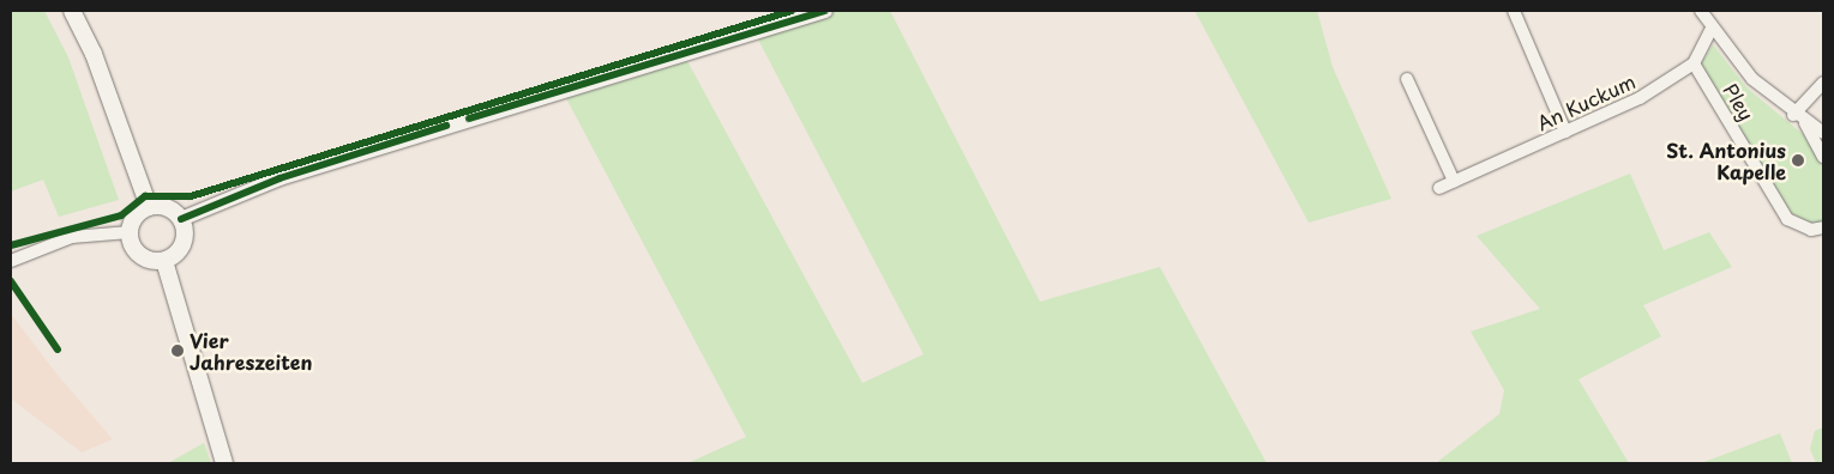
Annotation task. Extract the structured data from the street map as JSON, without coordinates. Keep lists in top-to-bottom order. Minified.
{"streets":{"street":["An Kuckum","Pley"]},"crossings":[["An Kuckum","Pley"]],"places":["St. Antonius Kapelle","Vier Jahreszeiten"]}
